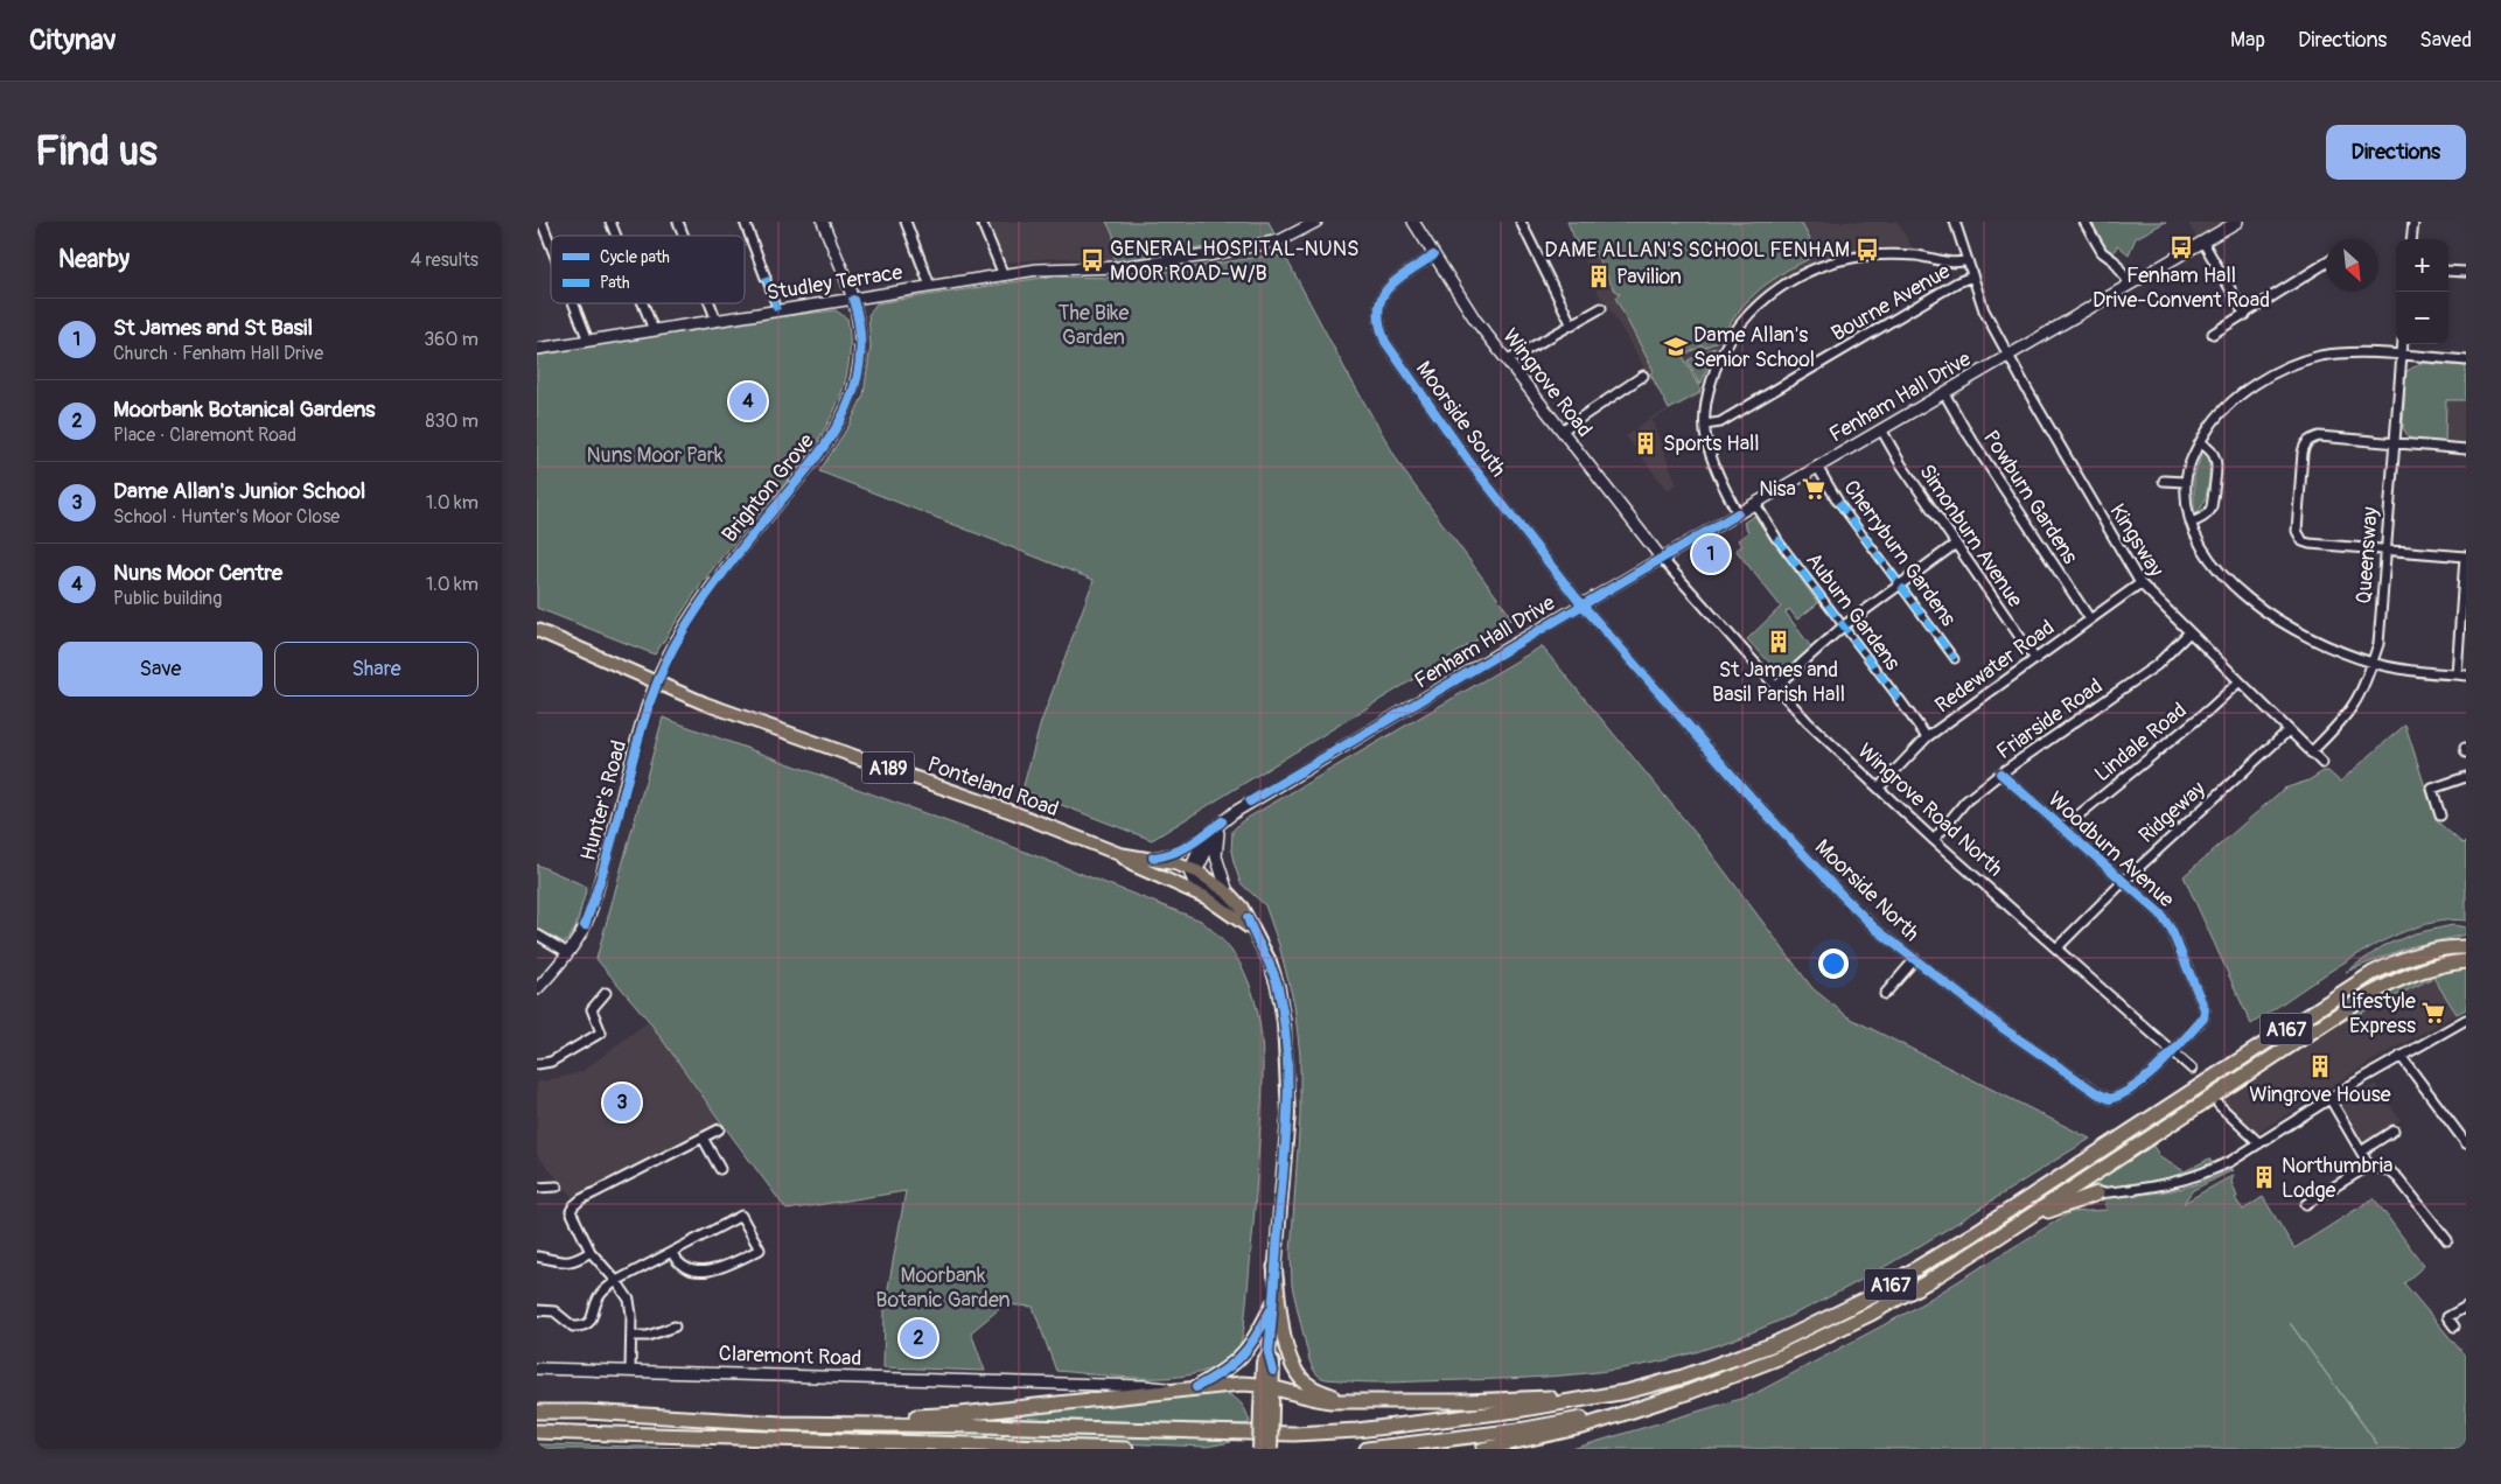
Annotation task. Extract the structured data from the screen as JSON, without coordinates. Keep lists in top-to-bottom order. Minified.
{"streets":{"highway":["A167"],"main road":["A189","Ponteland Road"],"street":["Studley Terrace","Bourne Avenue","Wingrove Road","Fenham Hall Drive","Moorside South","Brighton Grove","Powburn Gardens","Simonburn Avenue","Kingsway","Cherryburn Gardens","Queensway","Auburn Gardens","Redewater Road","Friarside Road","Lindale Road","Hunter's Road","Wingrove Road North","Ridgeway","Woodburn Avenue","Moorside North","Claremont Road"]},"crossings":[["Studley Terrace","Brighton Grove"],["Bourne Avenue","Kingsway"],["Wingrove Road","Fenham Hall Drive"],["Wingrove Road","Moorside South"],["Wingrove Road","Wingrove Road North"],["Fenham Hall Drive","Moorside South"],["Fenham Hall Drive","Powburn Gardens"],["Fenham Hall Drive","Simonburn Avenue"],["Fenham Hall Drive","Kingsway"],["Fenham Hall Drive","Cherryburn Gardens"],["Fenham Hall Drive","Auburn Gardens"],["Fenham Hall Drive","Ponteland Road"],["Fenham Hall Drive","Wingrove Road North"],["Fenham Hall Drive","Moorside North"],["Moorside South","Moorside North"],["Brighton Grove","A189"],["Brighton Grove","Ponteland Road"],["Brighton Grove","Hunter's Road"],["Powburn Gardens","Redewater Road"],["Simonburn Avenue","Redewater Road"],["Kingsway","Queensway"],["Kingsway","Redewater Road"],["Kingsway","Friarside Road"],["Kingsway","Lindale Road"],["Kingsway","Ridgeway"],["Auburn Gardens","Redewater Road"],["Redewater Road","Wingrove Road North"],["Friarside Road","Wingrove Road North"],["Friarside Road","Woodburn Avenue"],["Lindale Road","Woodburn Avenue"],["A189","Ponteland Road"],["A189","Hunter's Road"],["Ponteland Road","Hunter's Road"],["Wingrove Road North","Ridgeway"],["Wingrove Road North","Woodburn Avenue"],["Wingrove Road North","Moorside North"],["Ridgeway","Woodburn Avenue"],["Woodburn Avenue","Moorside North"]],"parks":["The Bike Garden","Nuns Moor Park","Moorbank Botanic Garden"],"places":{"bus stop":["Fenham Hall Drive-Convent Road","DAME ALLAN'S SCHOOL FENHAM","GENERAL HOSPITAL-NUNS MOOR ROAD-W/B"],"building":["Pavilion","Sports Hall","St James and Basil Parish Hall","Wingrove House","Northumbria Lodge"],"school or university":["Dame Allan's Senior School"],"supermarket":["Nisa","Lifestyle Express"]},"legend":["Cycle path","Path"],"north":"bottom right","page":{"header":"Citynav","nav":["Map","Directions","Saved"],"buttons":["Directions",["Save","Share"]],"title":"Find us","heading":["Nearby","4 results"],"map_buttons":["+","−"],"list":[{"mark":"1","name":"St James and St Basil","note":"Church · Fenham Hall Drive","value":"360 m"},{"mark":"2","name":"Moorbank Botanical Gardens","note":"Place · Claremont Road","value":"830 m"},{"mark":"3","name":"Dame Allan's Junior School","note":"School · Hunter's Moor Close","value":"1.0 km"},{"mark":"4","name":"Nuns Moor Centre","note":"Public building","value":"1.0 km"}],"pins":["4","1","3","2"]}}
